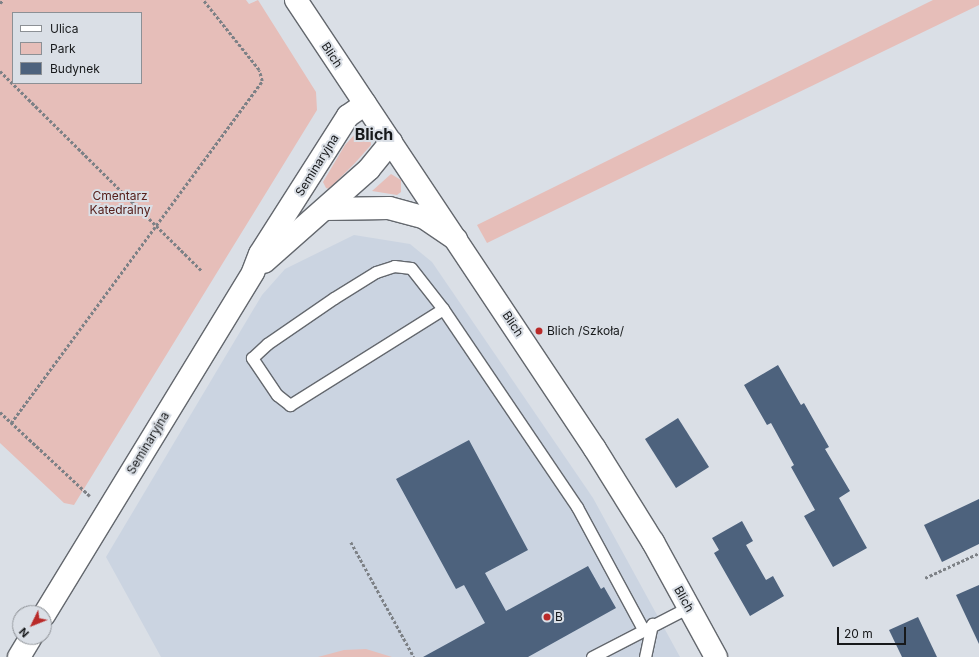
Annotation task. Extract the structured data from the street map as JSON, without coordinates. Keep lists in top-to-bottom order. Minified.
{"streets":{"street":["Blich","Seminaryjna"]},"crossings":[["Blich","Seminaryjna"]],"districts":["Blich"],"parks":["Cmentarz Katedralny"],"places":["Blich /Szkoła/","B"],"legend":["Ulica","Park","Budynek"],"scale_bar":"20 m","north":"bottom left"}
